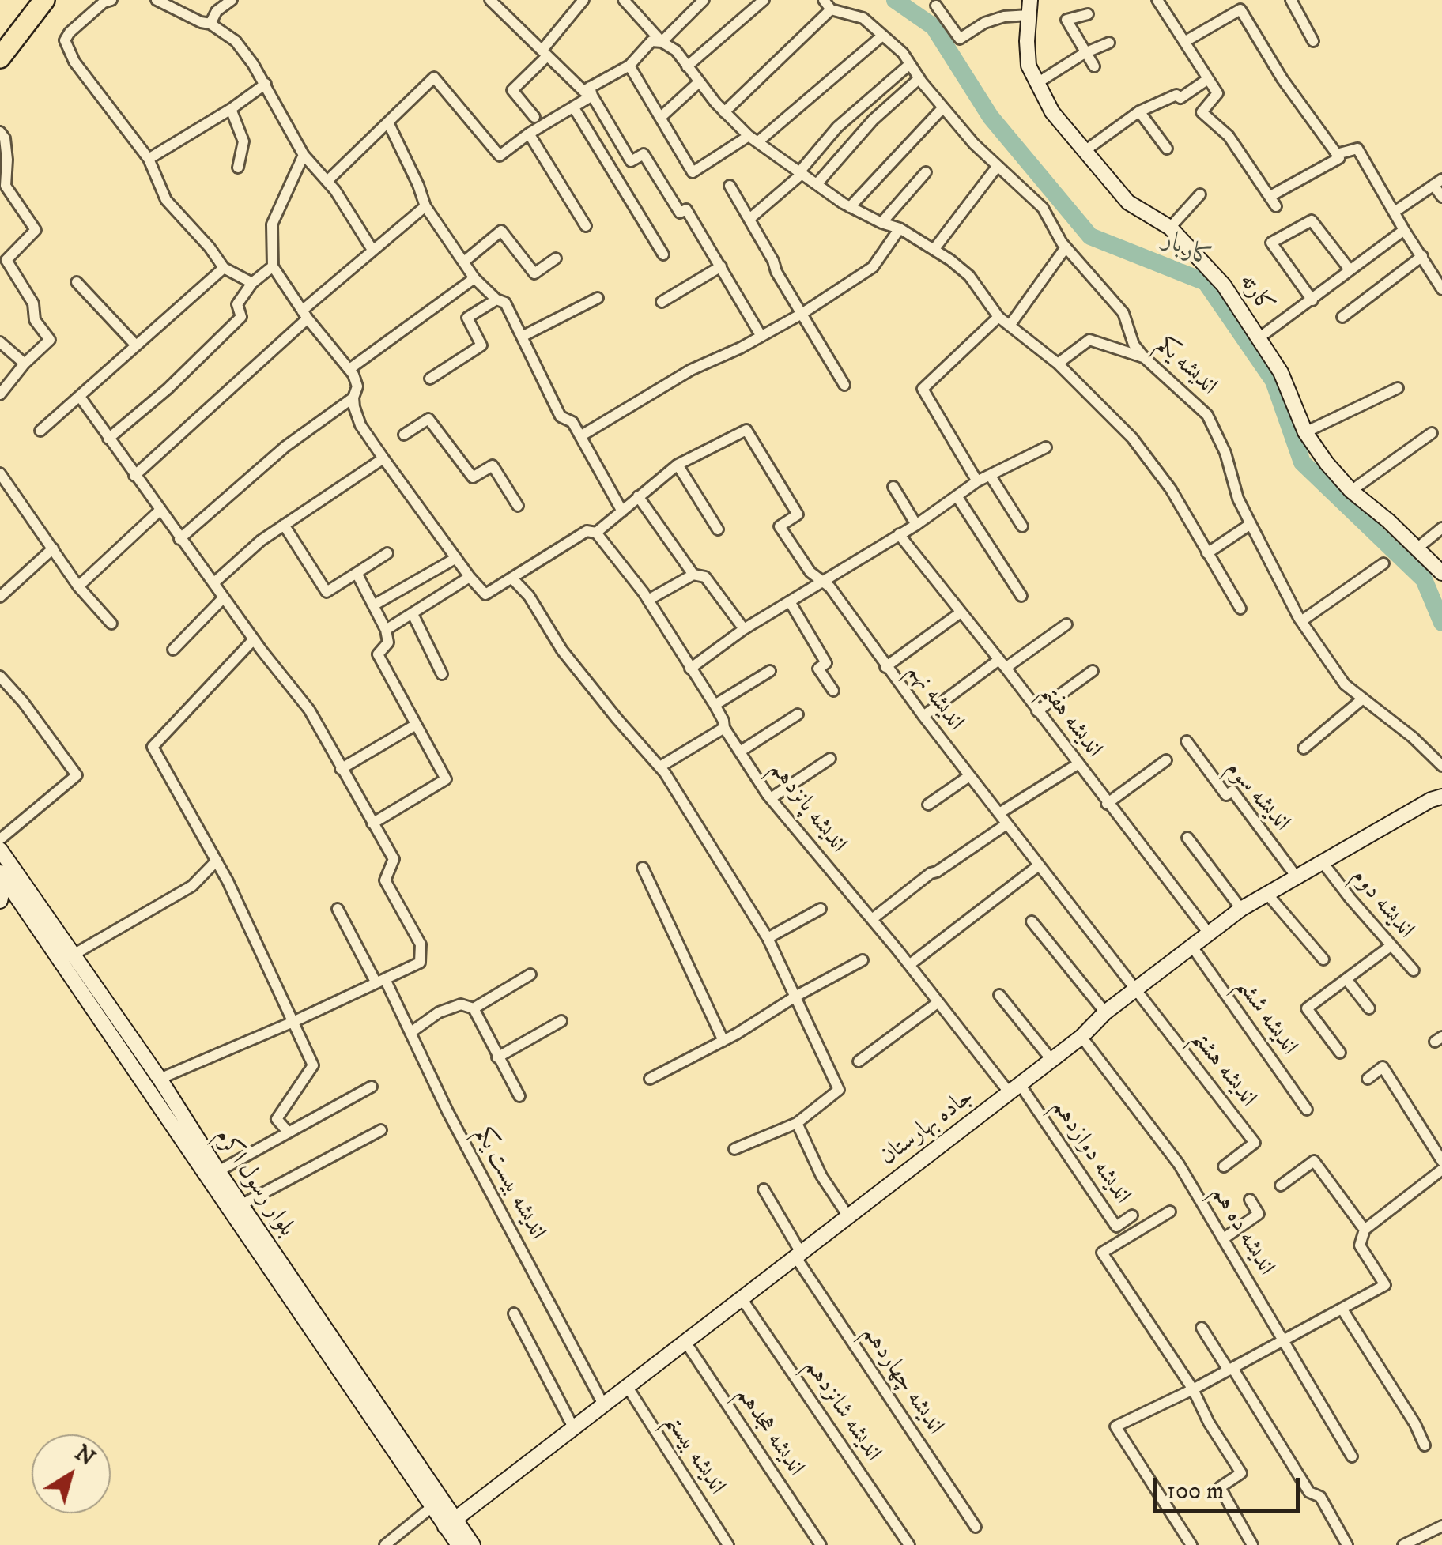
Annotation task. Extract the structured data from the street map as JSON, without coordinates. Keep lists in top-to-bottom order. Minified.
{"streets":{"street":["کارته","اندیشه یکم","اندیشه نهم","اندیشه هفتم","اندیشه سوم","اندیشه پانزدهم","اندیشه دوم","اندیشه ششم","اندیشه هشتم","جاده بهارستان","اندیشه دوازدهم","بلوار رسول اکرم","اندیشه بیست یکم","اندیشه ده هم","اندیشه چهاردهم","اندیشه شانزدهم","اندیشه هجدهم","اندیشه بیستم"]},"crossings":[["اندیشه نهم","اندیشه هشتم"],["اندیشه نهم","جاده بهارستان"],["اندیشه هفتم","جاده بهارستان"],["اندیشه سوم","جاده بهارستان"],["اندیشه پانزدهم","جاده بهارستان"],["اندیشه پانزدهم","اندیشه دوازدهم"],["اندیشه دوم","جاده بهارستان"],["اندیشه ششم","جاده بهارستان"],["اندیشه هشتم","جاده بهارستان"],["جاده بهارستان","اندیشه دوازدهم"],["جاده بهارستان","بلوار رسول اکرم"],["جاده بهارستان","اندیشه بیست یکم"],["جاده بهارستان","اندیشه ده هم"],["جاده بهارستان","اندیشه چهاردهم"],["جاده بهارستان","اندیشه شانزدهم"],["جاده بهارستان","اندیشه هجدهم"],["جاده بهارستان","اندیشه بیستم"]],"water":["کاربار"],"scale_bar":"100 m","north":"top right"}
